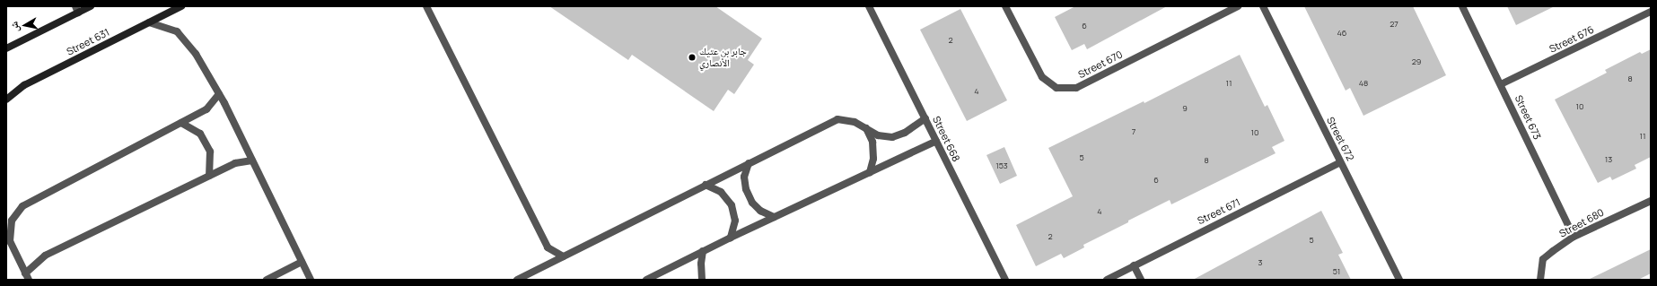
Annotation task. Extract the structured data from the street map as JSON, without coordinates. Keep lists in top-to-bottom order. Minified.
{"streets":{"main road":["Street 631"],"street":["Street 676","Street 670","Street 673","Street 668","Street 672","Street 671","Street 680"]},"crossings":[["Street 676","Street 673"],["Street 673","Street 680"],["Street 672","Street 671"]],"places":["جابر بن عتيك الأنصاري"],"house_numbers":["27","6","46","2","29","8","11","48","4","10","9","7","10","11","5","13","8","153","6","4","2","5","3","51"],"north":"left"}
